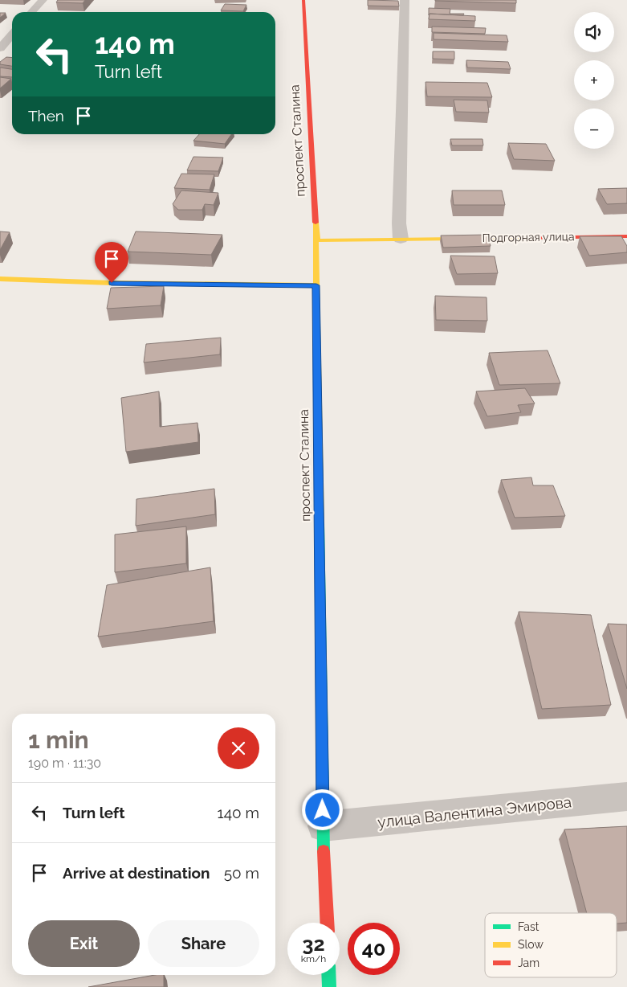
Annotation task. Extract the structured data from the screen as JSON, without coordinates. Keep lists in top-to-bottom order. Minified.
{"streets":{"street":["проспект Сталина","Подгорная улица","улица Валентина Эмирова"]},"crossings":[["проспект Сталина","Подгорная улица"],["проспект Сталина","улица Валентина Эмирова"]],"legend":["Fast","Slow","Jam"],"page":{"map_buttons":["+","−"],"turn":["140 m","Turn left"],"then":"Then","heading":["1 min","190 m · 11:30"],"list":[{"name":"Turn left","value":"140 m"},{"name":"Arrive at destination","value":"50 m"}],"buttons":["Exit","Share"],"speed":"32 km/h","limit":"40"}}
